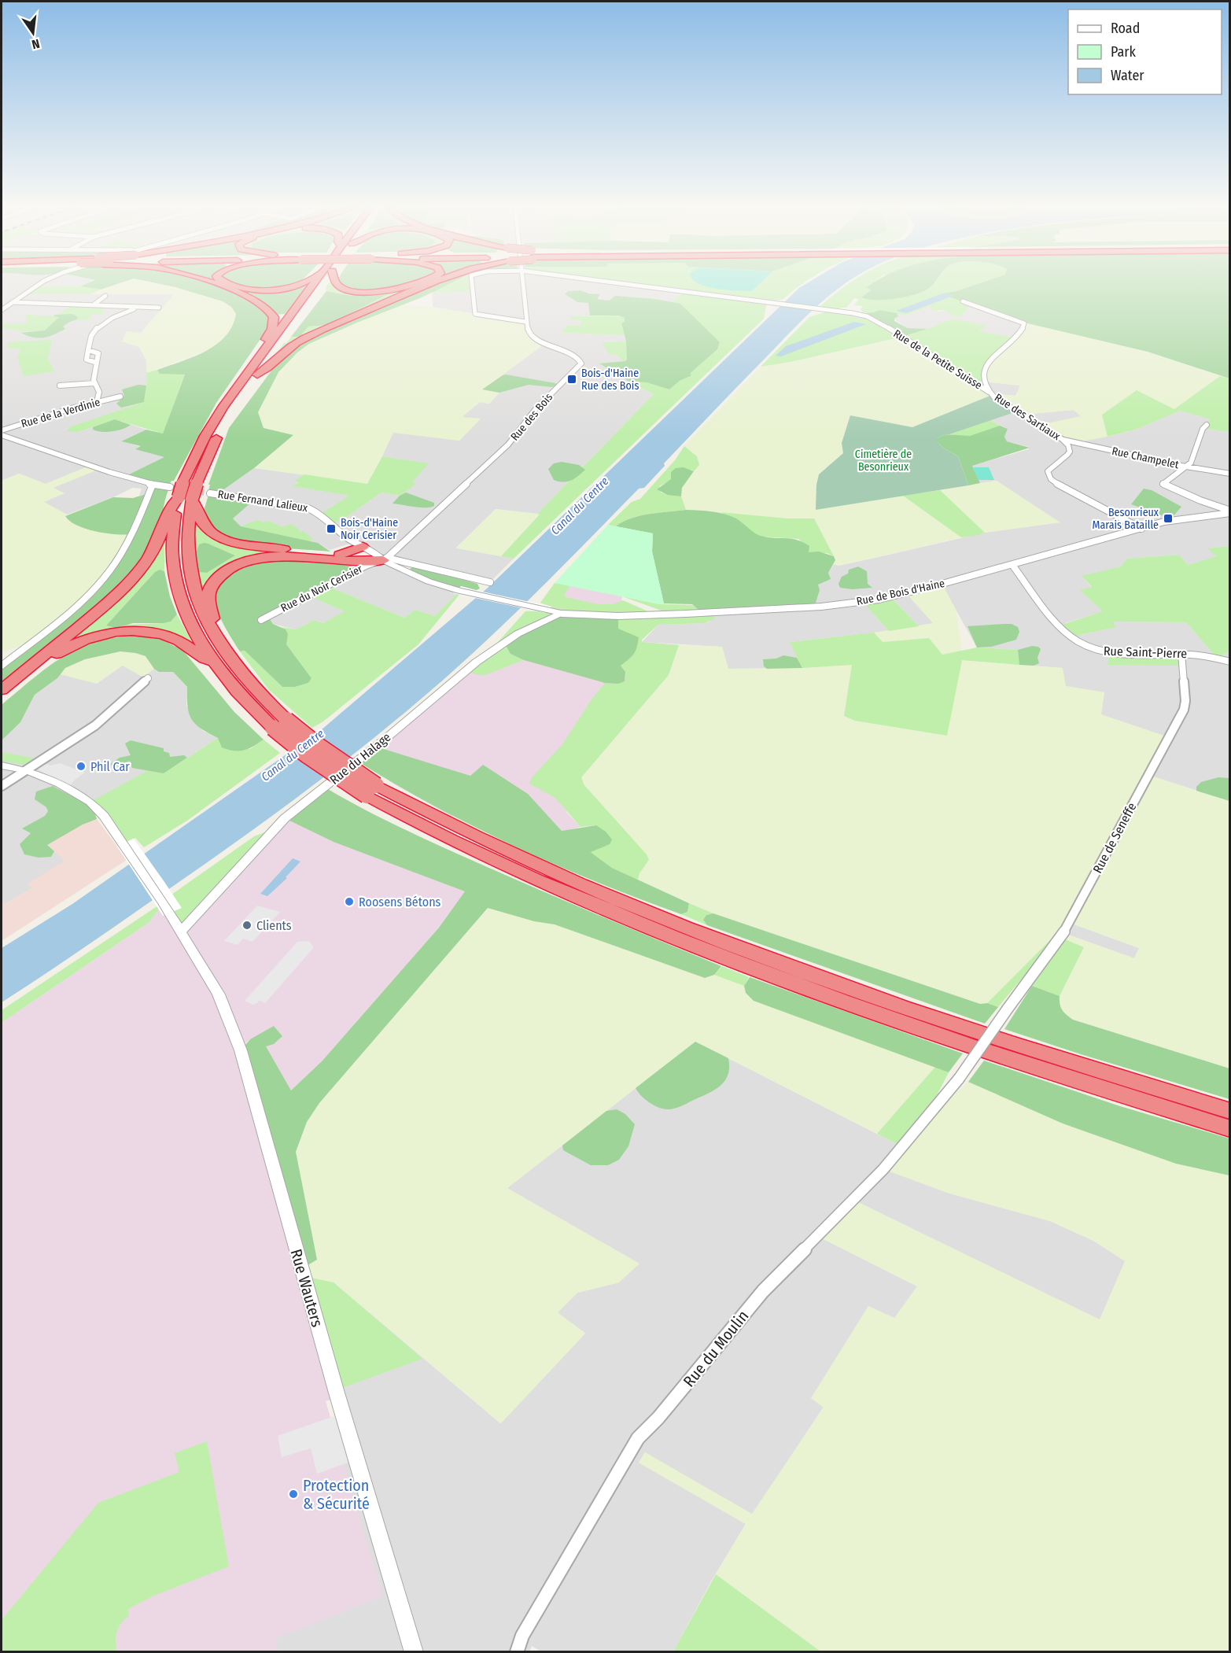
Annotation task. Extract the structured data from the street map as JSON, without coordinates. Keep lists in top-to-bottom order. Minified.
{"streets":{"street":["Rue de la Petite Suisse","Rue de la Verdinie","Rue des Bois","Rue des Sartiaux","Rue Champelet","Rue Fernand Lalieux","Rue du Noir Cerisier","Rue de Bois d'Haine","Rue Saint-Pierre","Rue du Halage","Rue de Seneffe","Rue Wauters","Rue du Moulin"]},"crossings":[["Rue de la Petite Suisse","Rue des Sartiaux"],["Rue des Bois","Rue Fernand Lalieux"],["Rue des Bois","Rue du Noir Cerisier"],["Rue des Sartiaux","Rue Champelet"],["Rue des Sartiaux","Rue de Bois d'Haine"],["Rue Fernand Lalieux","Rue du Noir Cerisier"],["Rue Fernand Lalieux","Rue de Bois d'Haine"],["Rue Fernand Lalieux","Rue du Halage"],["Rue de Bois d'Haine","Rue Saint-Pierre"],["Rue de Bois d'Haine","Rue du Halage"],["Rue Saint-Pierre","Rue de Seneffe"],["Rue du Halage","Rue Wauters"],["Rue de Seneffe","Rue du Moulin"]],"water":["Canal du Centre"],"parks":["Cimetière de Besonrieux"],"places":{"transit":["Bois-d'Haine Rue des Bois","Besonrieux Marais Bataille","Bois-d'Haine Noir Cerisier"],"other":["Phil Car","Roosens Bétons","Clients","Protection & Sécurité"]},"legend":["Road","Park","Water"],"north":"bottom"}
